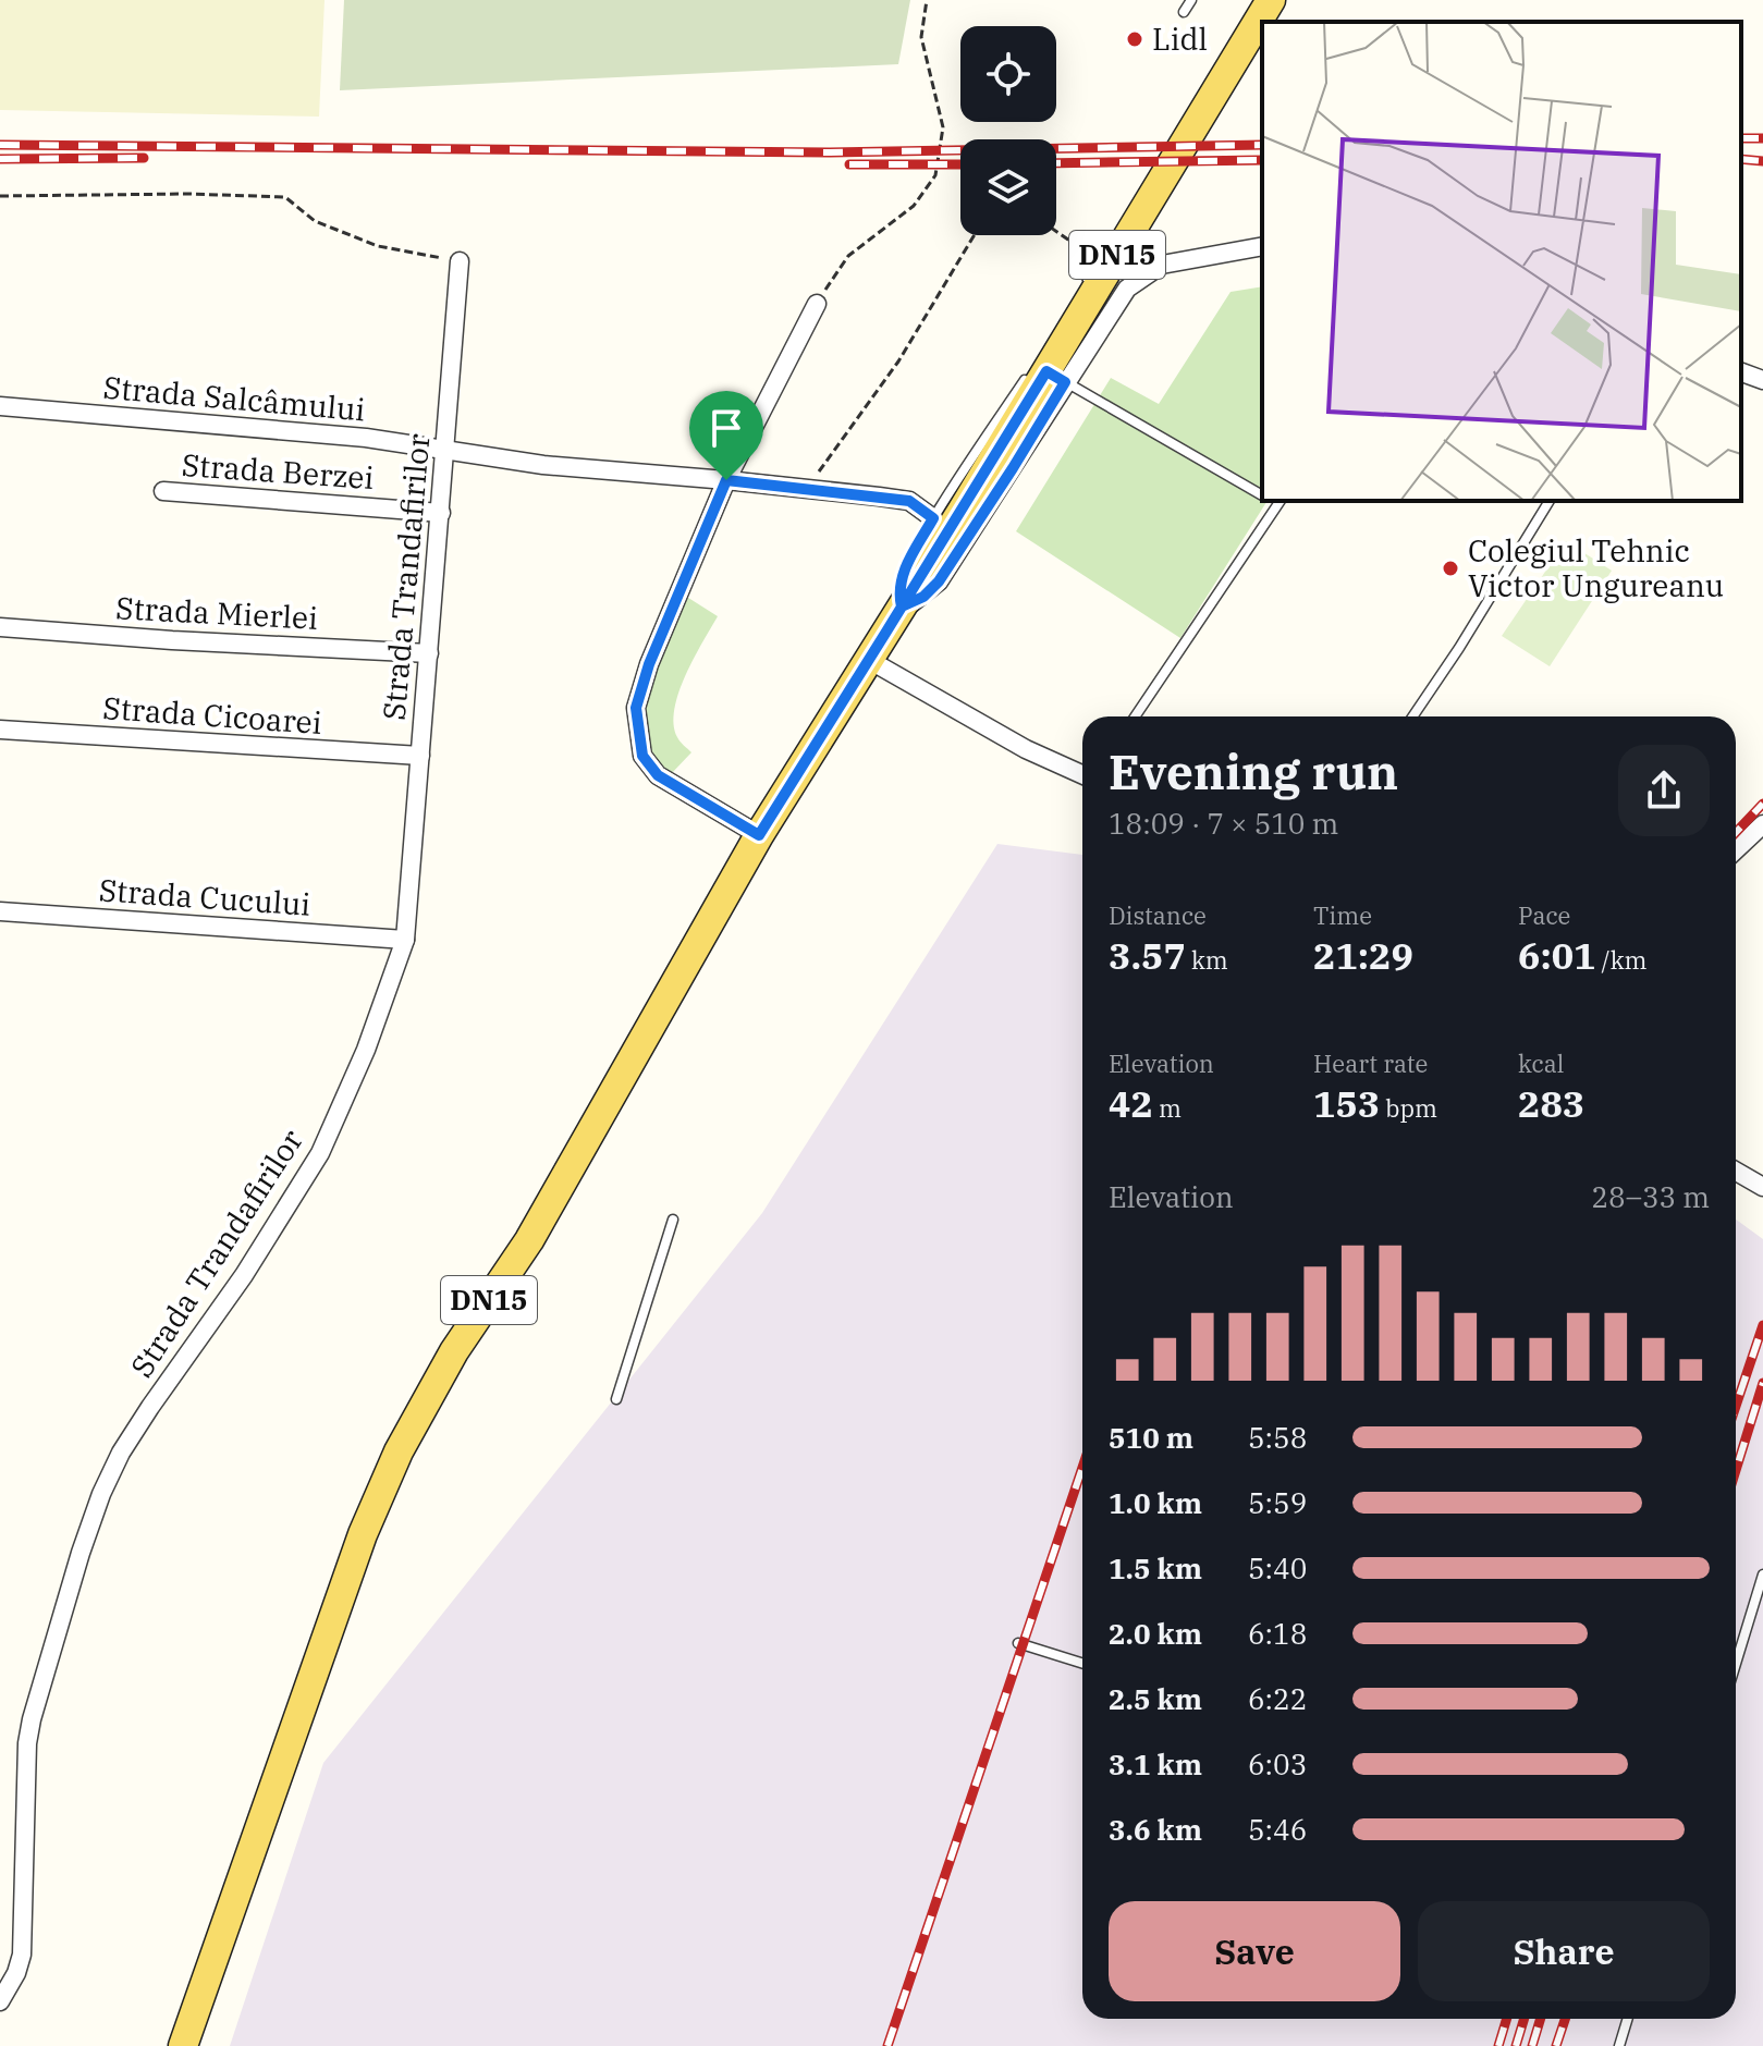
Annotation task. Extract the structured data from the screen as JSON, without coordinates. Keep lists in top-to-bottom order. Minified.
{"streets":{"main road":["DN15"],"street":["Strada Salcâmului","Strada Berzei","Strada Trandafirilor","Strada Mierlei","Strada Cicoarei","Strada Cucului"]},"crossings":[["Strada Salcâmului","Strada Trandafirilor"],["Strada Berzei","Strada Trandafirilor"],["Strada Trandafirilor","Strada Mierlei"],["Strada Trandafirilor","Strada Cicoarei"],["Strada Trandafirilor","Strada Cucului"]],"places":["Lidl","Colegiul Tehnic Victor Ungureanu"],"page":{"heading":["Evening run","18:09 · 7 × 510 m"],"stats":[["Distance","3.57 km"],["Time","21:29"],["Pace","6:01 /km"],["Elevation","42 m"],["Heart rate","153 bpm"],["kcal","283"]],"chart":["Elevation","28–33 m"],"list":[{"name":"510 m","note":"5:58"},{"name":"1.0 km","note":"5:59"},{"name":"1.5 km","note":"5:40"},{"name":"2.0 km","note":"6:18"},{"name":"2.5 km","note":"6:22"},{"name":"3.1 km","note":"6:03"},{"name":"3.6 km","note":"5:46"}],"buttons":["Save","Share"]}}
